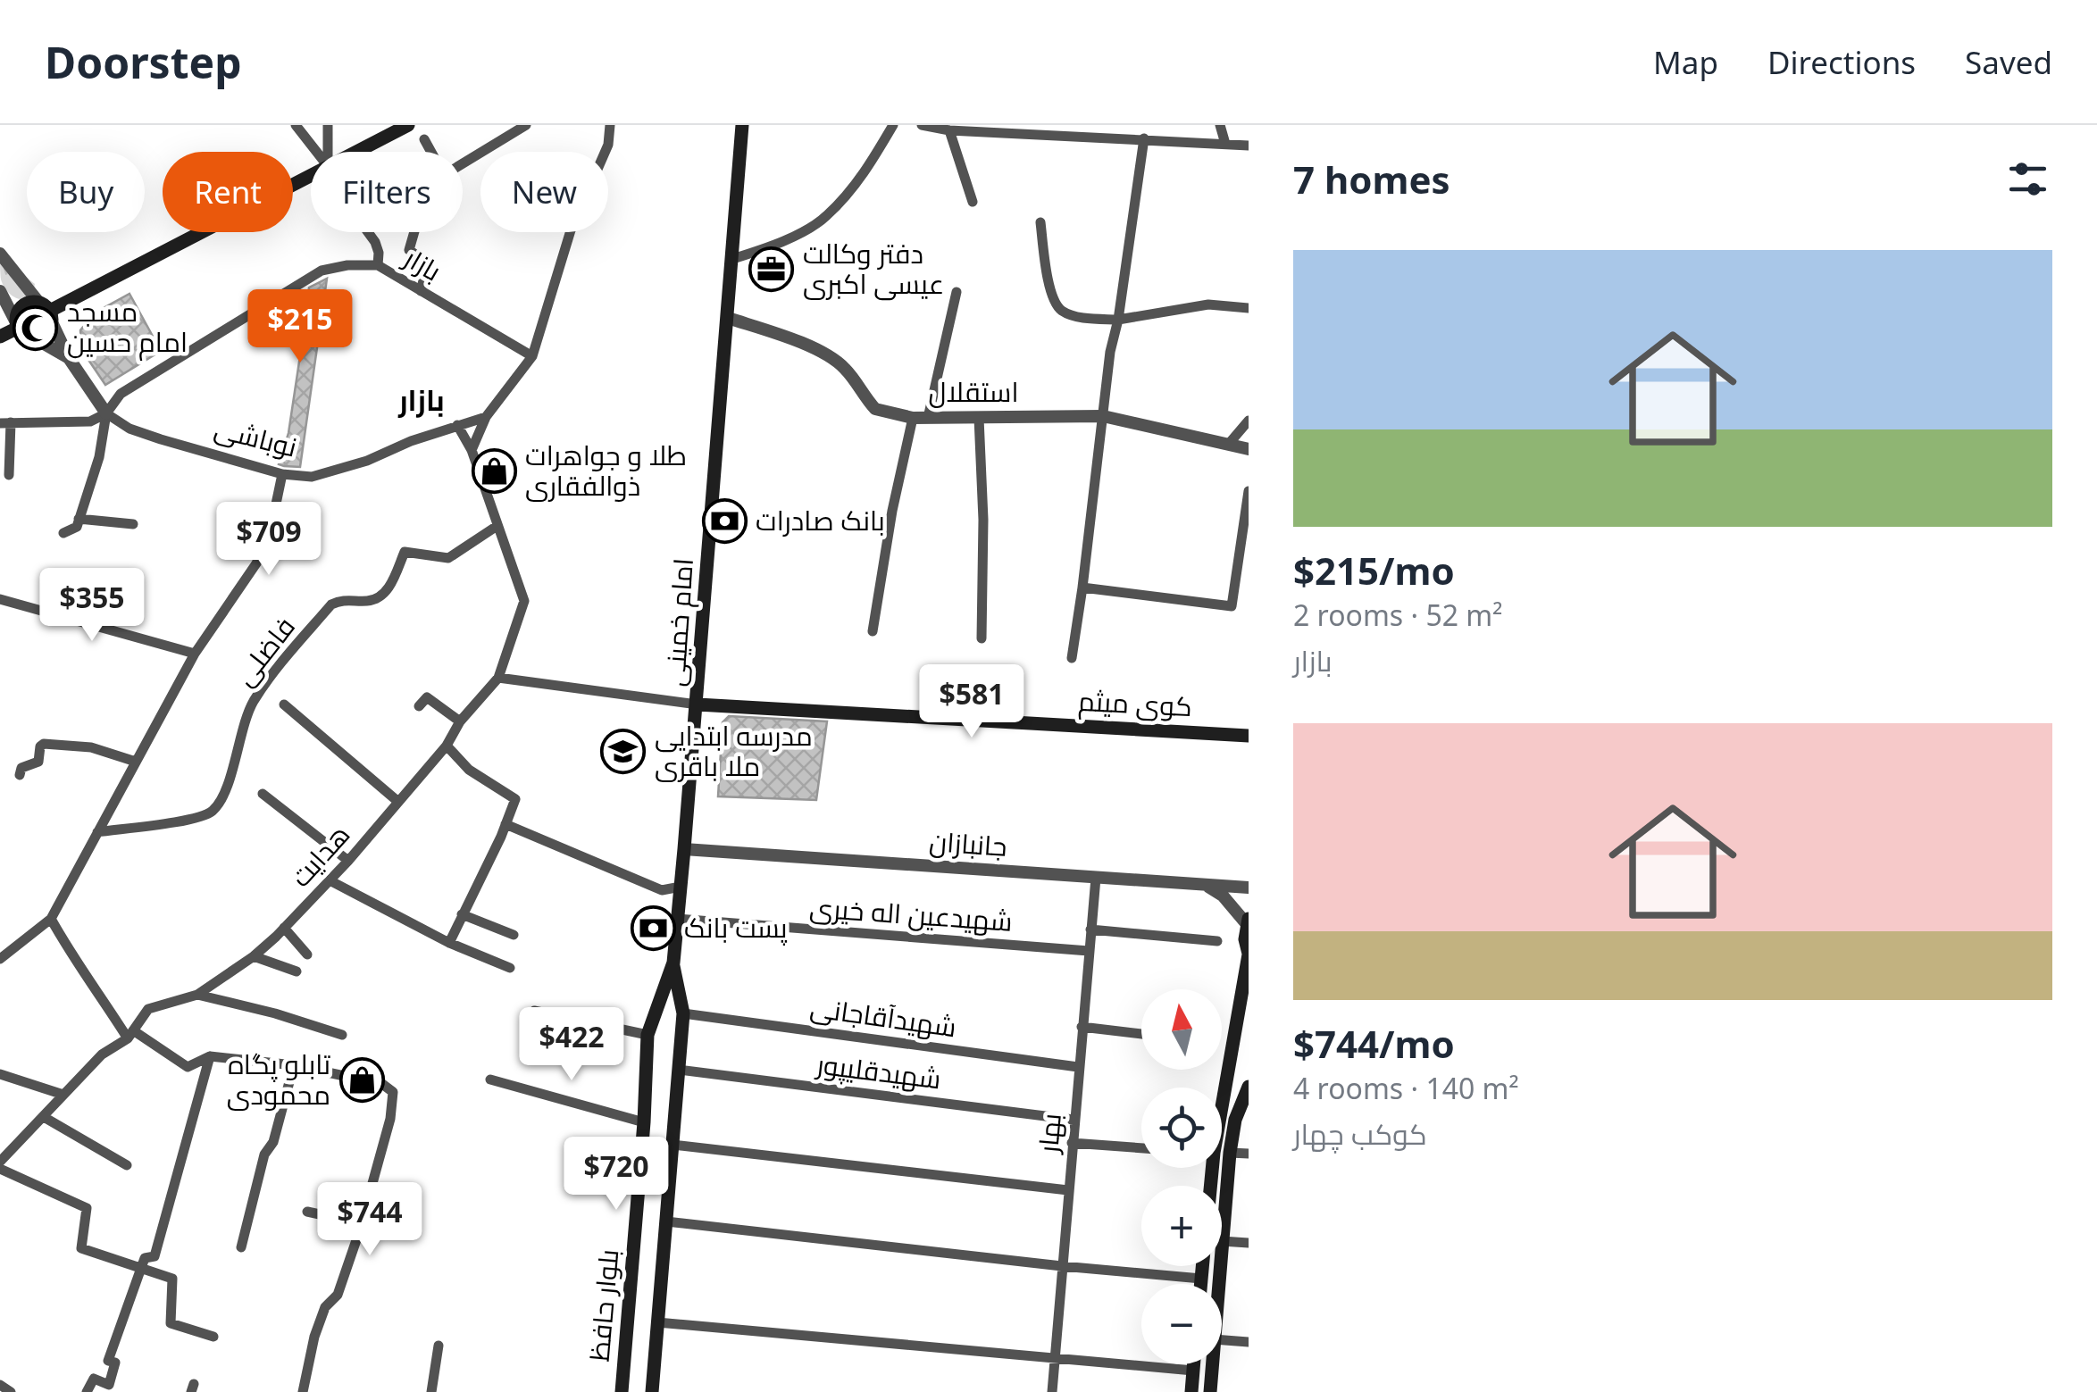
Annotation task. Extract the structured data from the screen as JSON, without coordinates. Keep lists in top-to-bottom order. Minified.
{"streets":{"main road":["امام خمینی","کوی میثم","بلوار حافظ"],"street":["بازار","استقلال","نوباشی","فاضلی","جانبازان","هدایت","شهیدعین اله خیری","شهیدآقاجانی","شهیدقلیپور","بهار"]},"crossings":[["بازار","نوباشی"],["استقلال","امام خمینی"],["امام خمینی","کوی میثم"],["امام خمینی","جانبازان"],["امام خمینی","شهیدعین اله خیری"],["امام خمینی","بلوار حافظ"],["جانبازان","بهار"],["شهیدعین اله خیری","بهار"],["شهیدآقاجانی","بهار"],["شهیدآقاجانی","بلوار حافظ"],["شهیدقلیپور","بهار"],["شهیدقلیپور","بلوار حافظ"]],"districts":["بازار"],"places":{"office":["دفتر وکالت عیسی اکبری"],"mosque":["مسجد امام حسین"],"shop":["طلا و جواهرات ذوالفقاری","تابلو پگاه محمودی"],"bank":["بانک صادرات","پست بانک"],"school or university":["مدرسه ابتدایی ملا باقری"]},"north":"top","page":{"header":"Doorstep","nav":["Map","Directions","Saved"],"heading":"7 homes","chip":["Buy","Rent","Filters","New"],"list":[{"name":"$215/mo","note":"2 rooms · 52 m² · بازار"},{"name":"$744/mo","note":"4 rooms · 140 m² · کوکب چهار"}],"price":["$215","$709","$355","$581","$422","$720","$744"],"map_buttons":["+","−"]}}
